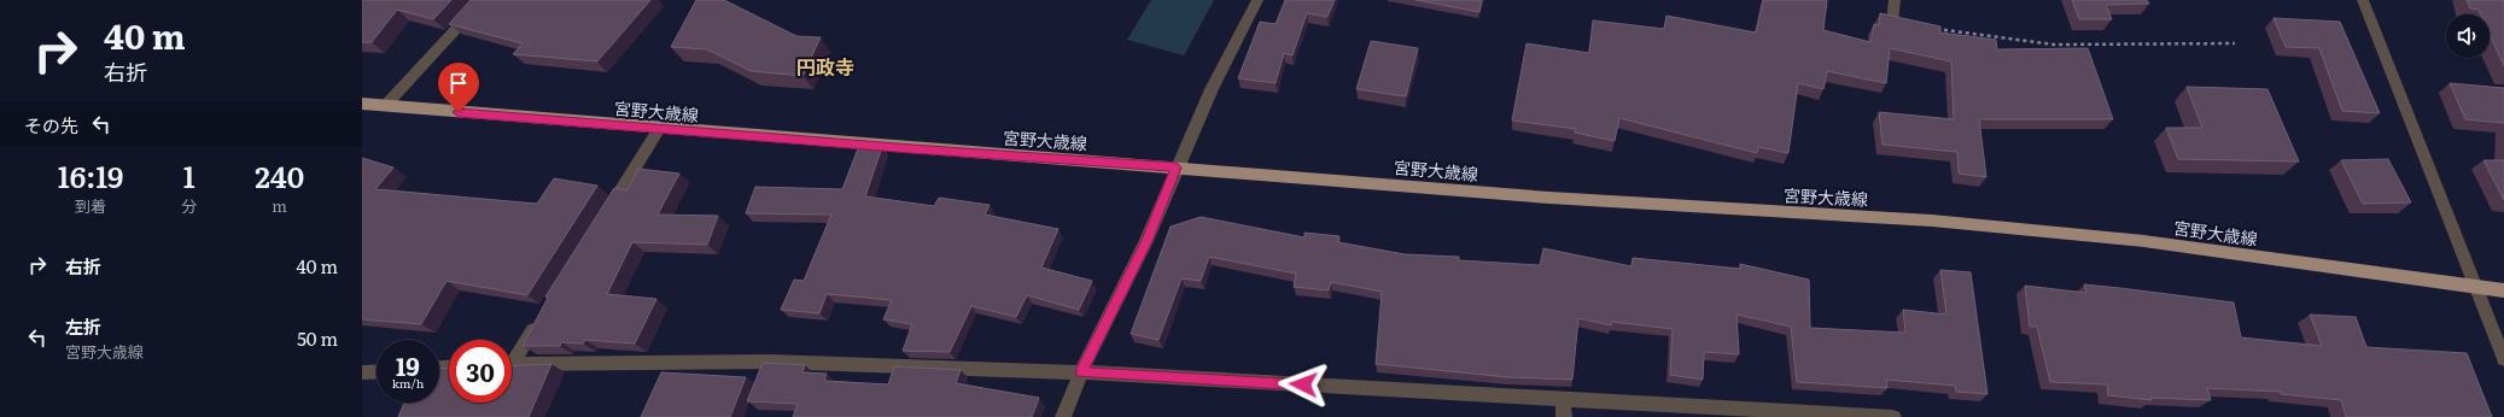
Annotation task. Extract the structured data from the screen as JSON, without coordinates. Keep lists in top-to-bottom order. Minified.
{"streets":{"main road":["宮野大歳線"]},"districts":["円政寺"],"page":{"turn":["40 m","右折"],"then":"その先","eta":["16:19","到着","1","分","240","m"],"list":[{"name":"右折","value":"40 m"},{"name":"左折","note":"宮野大歳線","value":"50 m"}],"speed":"19 km/h","limit":"30"}}
